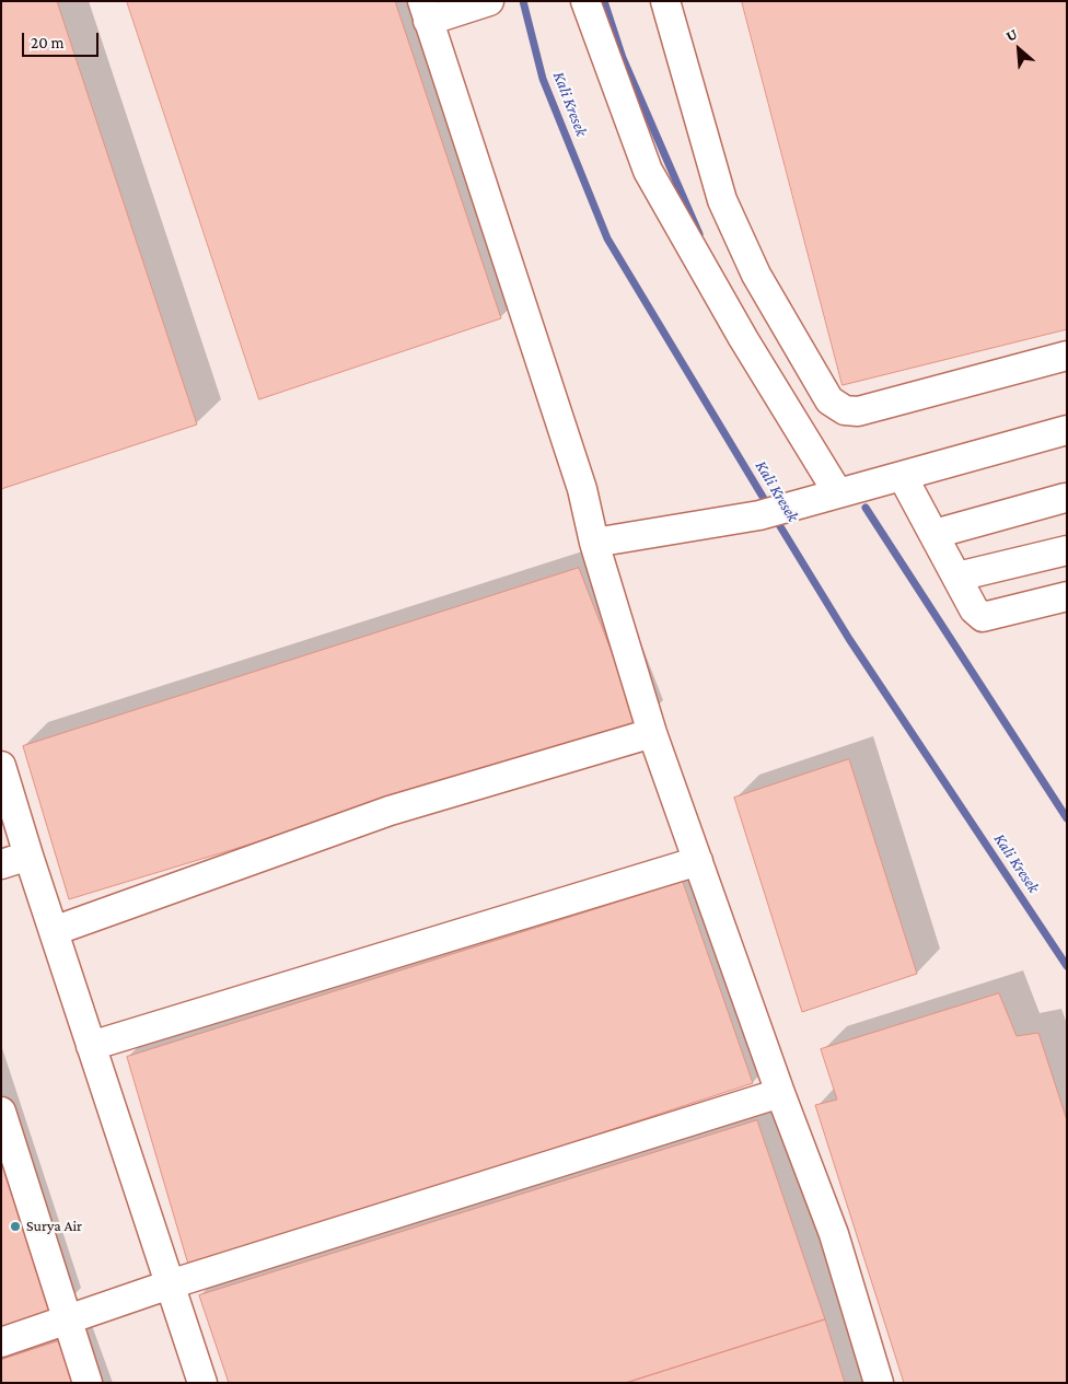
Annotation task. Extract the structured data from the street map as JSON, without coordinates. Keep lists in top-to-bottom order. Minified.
{"water":["Kali Kresek"],"places":["Surya Air"],"scale_bar":"20 m","north":"top left"}
